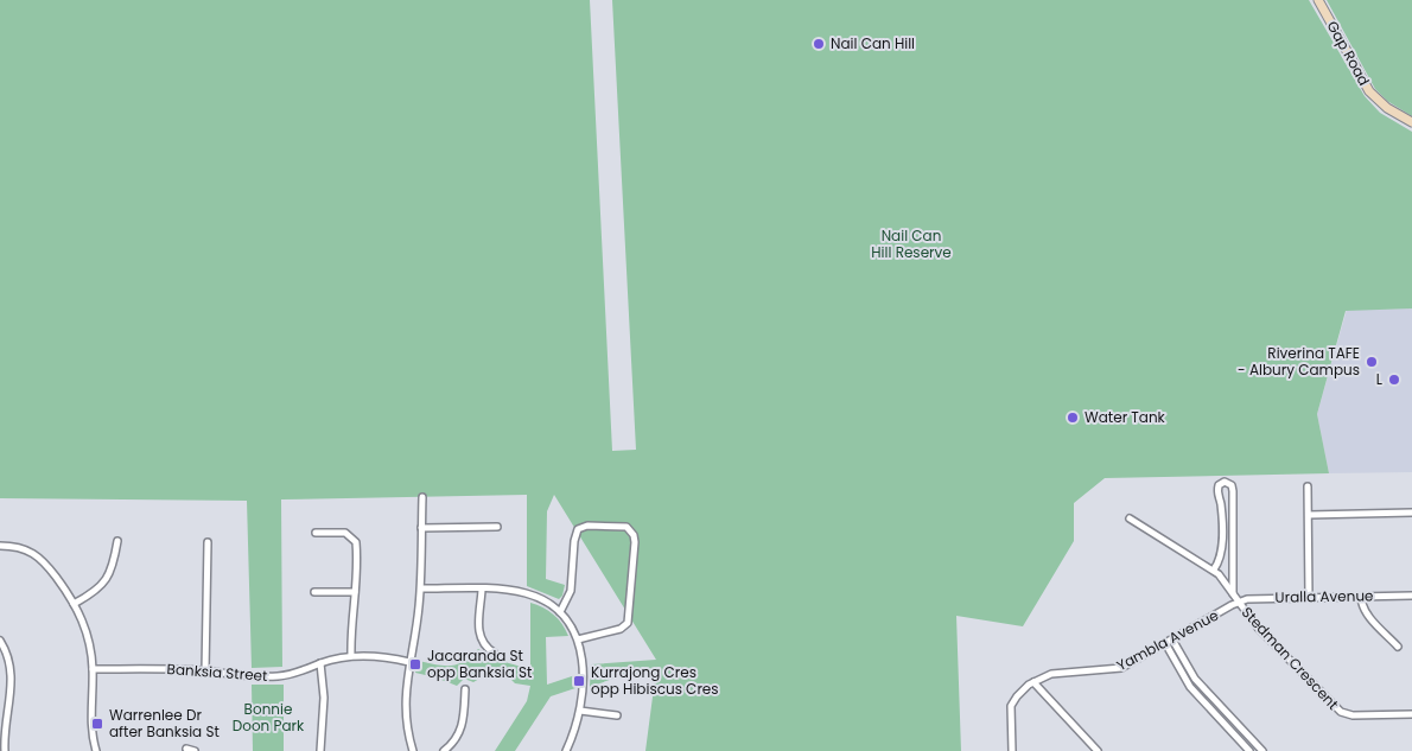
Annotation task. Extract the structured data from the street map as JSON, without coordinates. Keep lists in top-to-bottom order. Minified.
{"streets":{"street":["Gap Road","Uralla Avenue","Yambla Avenue","Stedman Crescent","Banksia Street"]},"crossings":[["Uralla Avenue","Yambla Avenue"],["Uralla Avenue","Stedman Crescent"],["Yambla Avenue","Stedman Crescent"]],"parks":["Nail Can Hill Reserve","Bonnie Doon Park"],"places":{"other":["Nail Can Hill","Riverina TAFE - Albury Campus","L","Water Tank"],"transit":["Jacaranda St opp Banksia St","Kurrajong Cres opp Hibiscus Cres","Warrenlee Dr after Banksia St"]}}
